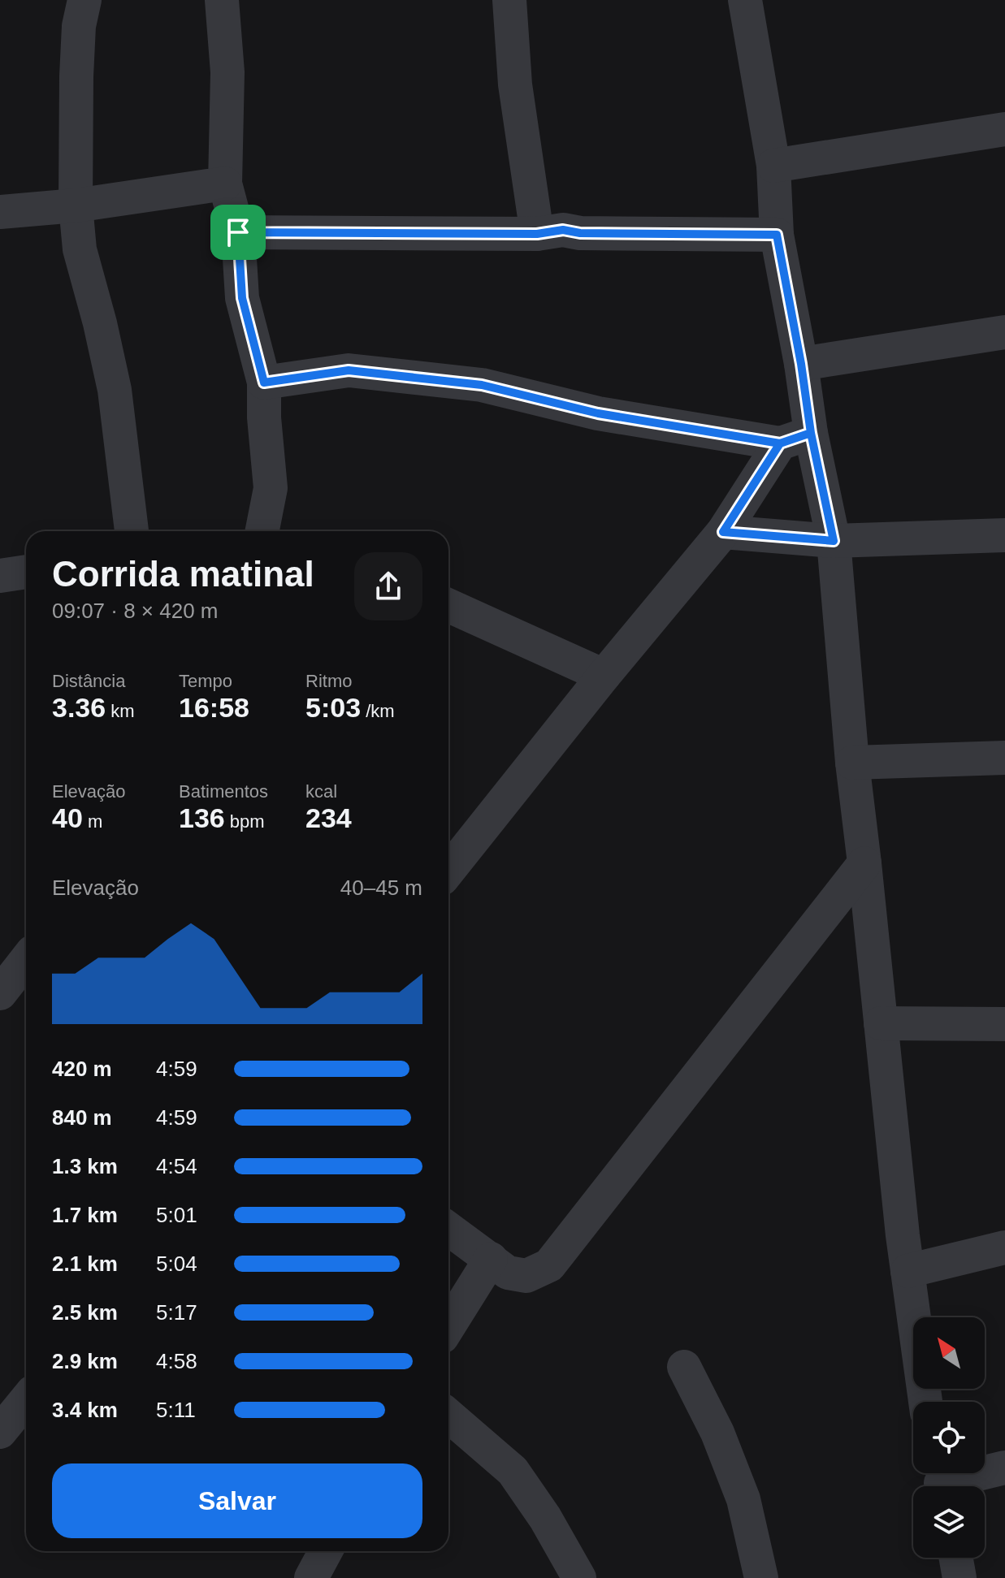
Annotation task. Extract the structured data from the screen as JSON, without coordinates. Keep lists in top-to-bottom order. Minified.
{"north":"top left","page":{"heading":["Corrida matinal","09:07 · 8 × 420 m"],"stats":[["Distância","3.36 km"],["Tempo","16:58"],["Ritmo","5:03 /km"],["Elevação","40 m"],["Batimentos","136 bpm"],["kcal","234"]],"chart":["Elevação","40–45 m"],"list":[{"name":"420 m","note":"4:59"},{"name":"840 m","note":"4:59"},{"name":"1.3 km","note":"4:54"},{"name":"1.7 km","note":"5:01"},{"name":"2.1 km","note":"5:04"},{"name":"2.5 km","note":"5:17"},{"name":"2.9 km","note":"4:58"},{"name":"3.4 km","note":"5:11"}],"buttons":"Salvar"}}
